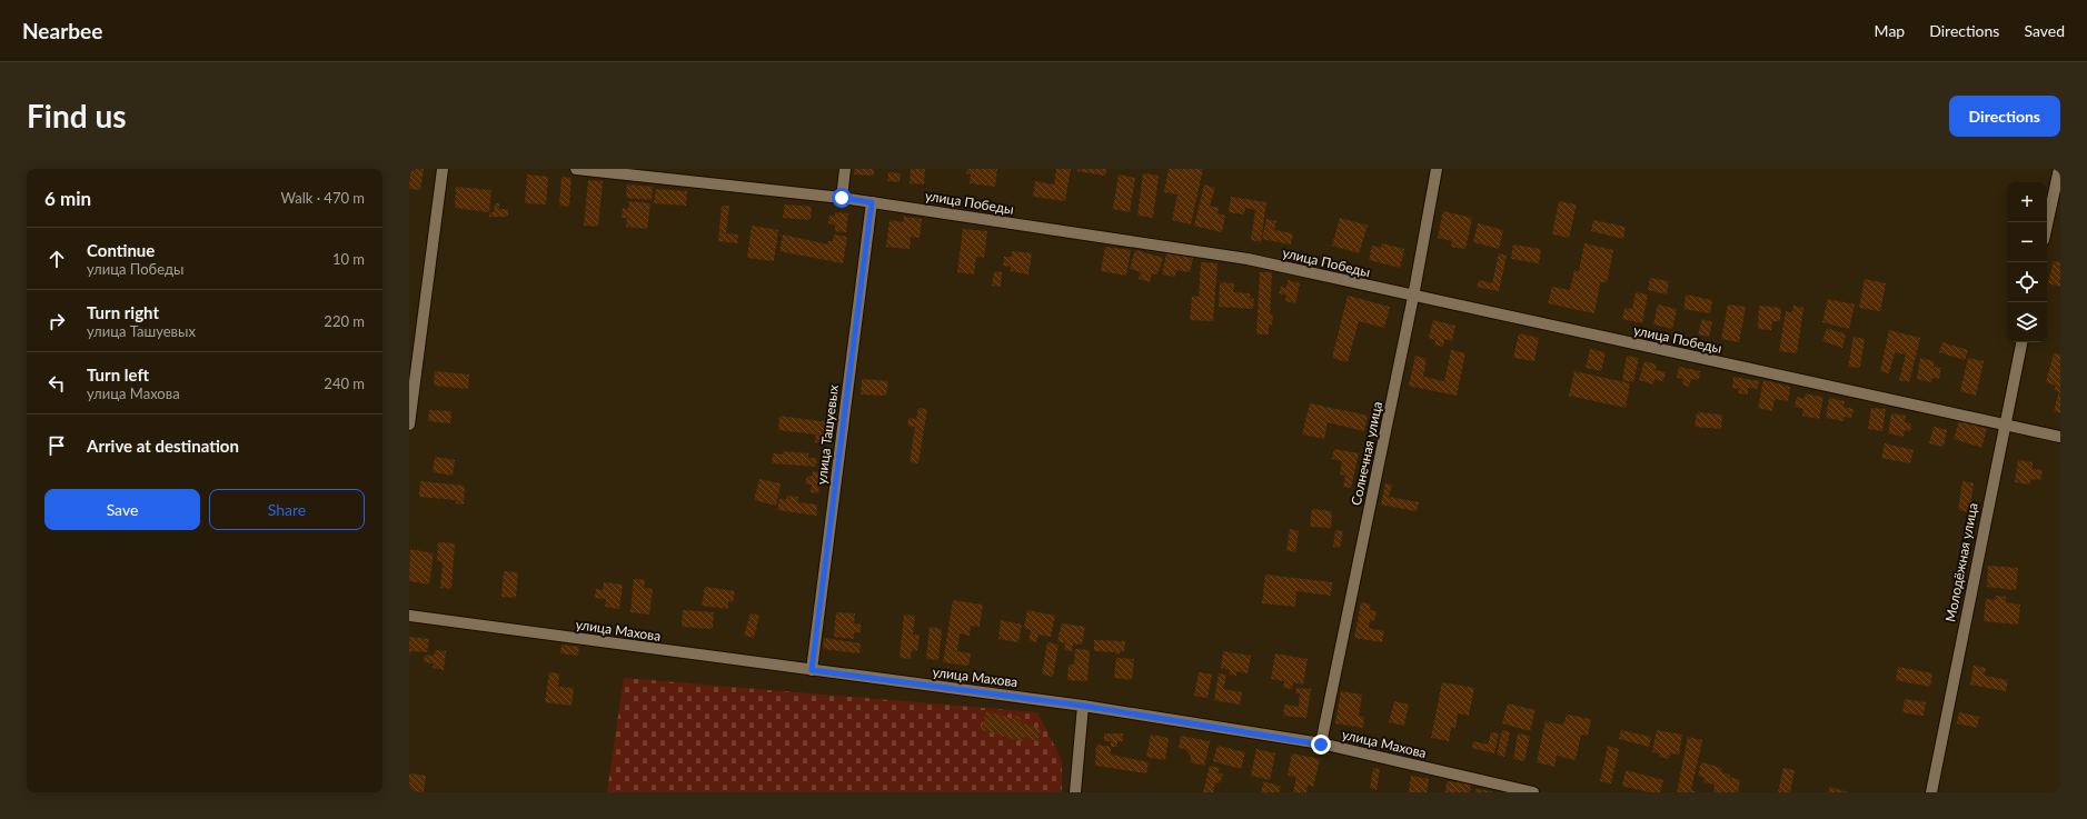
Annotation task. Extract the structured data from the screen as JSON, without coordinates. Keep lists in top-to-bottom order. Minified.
{"streets":{"street":["улица Победы","улица Ташуевых","Солнечная улица","Молодёжная улица","улица Махова"]},"crossings":[["улица Победы","улица Ташуевых"],["улица Победы","Солнечная улица"],["улица Победы","Молодёжная улица"],["улица Ташуевых","улица Махова"],["Солнечная улица","улица Махова"]],"page":{"header":"Nearbee","nav":["Map","Directions","Saved"],"buttons":["Directions",["Save","Share"]],"title":"Find us","heading":["6 min","Walk · 470 m"],"map_buttons":["+","−"],"list":[["Continue","улица Победы","10 m"],["Turn right","улица Ташуевых","220 m"],["Turn left","улица Махова","240 m"],"Arrive at destination"]}}
